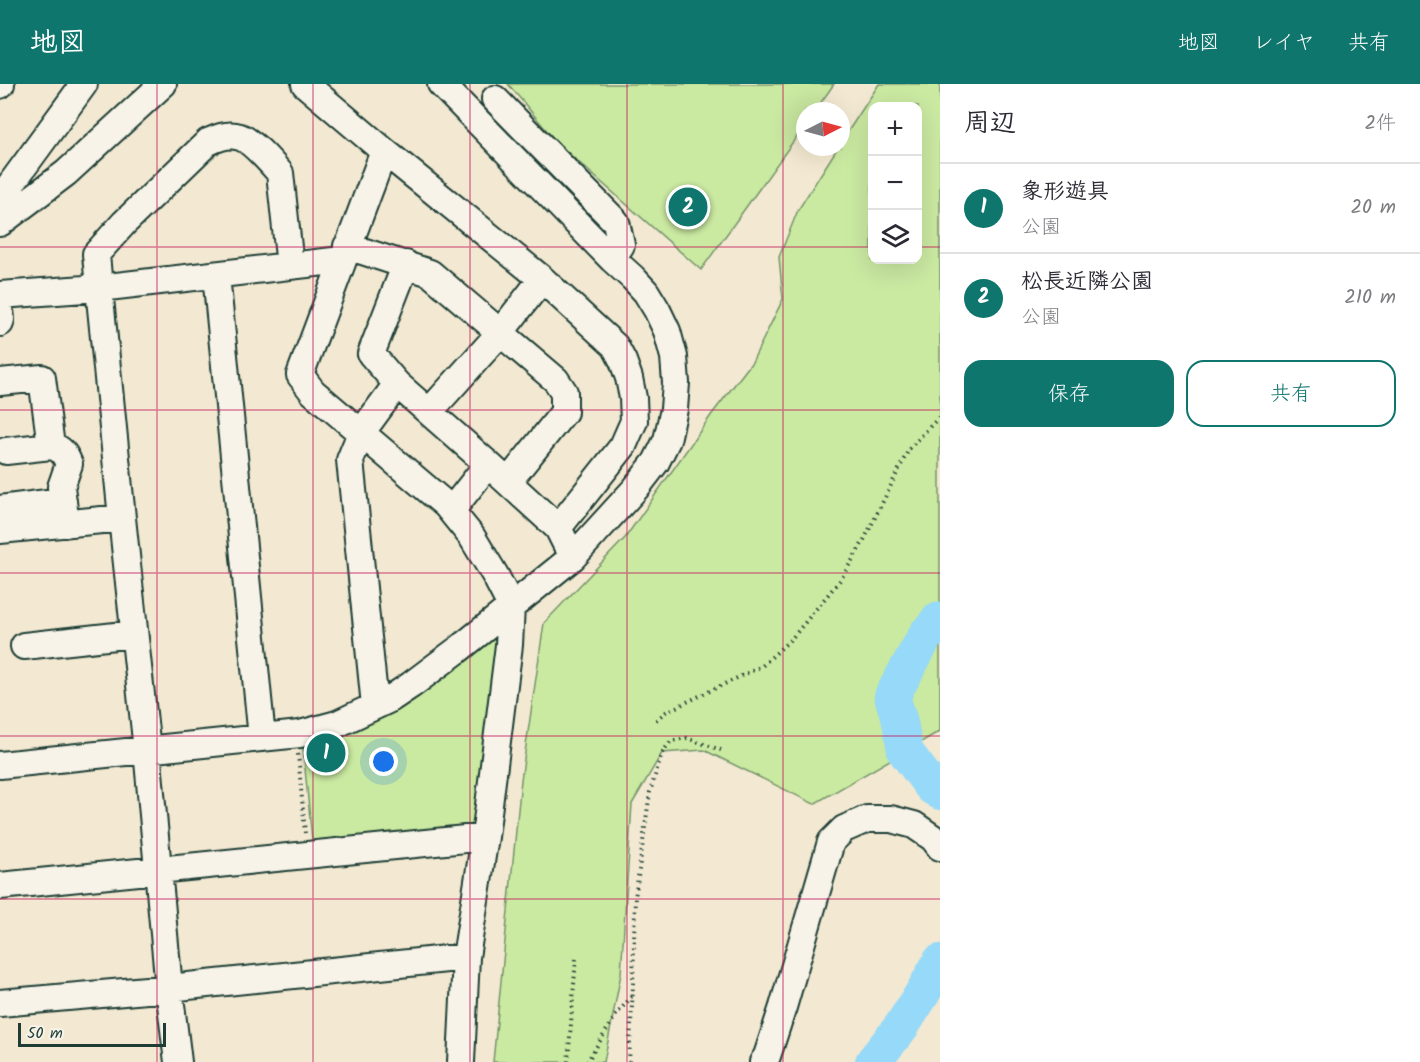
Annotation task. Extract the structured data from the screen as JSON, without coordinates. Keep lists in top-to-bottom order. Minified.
{"scale_bar":"50 m","north":"right","page":{"header":"地図","nav":["地図","レイヤ","共有"],"heading":["周辺","2件"],"map_buttons":["+","−"],"list":[{"mark":"1","name":"象形遊具","note":"公園","value":"20 m"},{"mark":"2","name":"松長近隣公園","note":"公園","value":"210 m"}],"pins":["2","1"],"buttons":["保存","共有"],"scale":"50 m"}}
